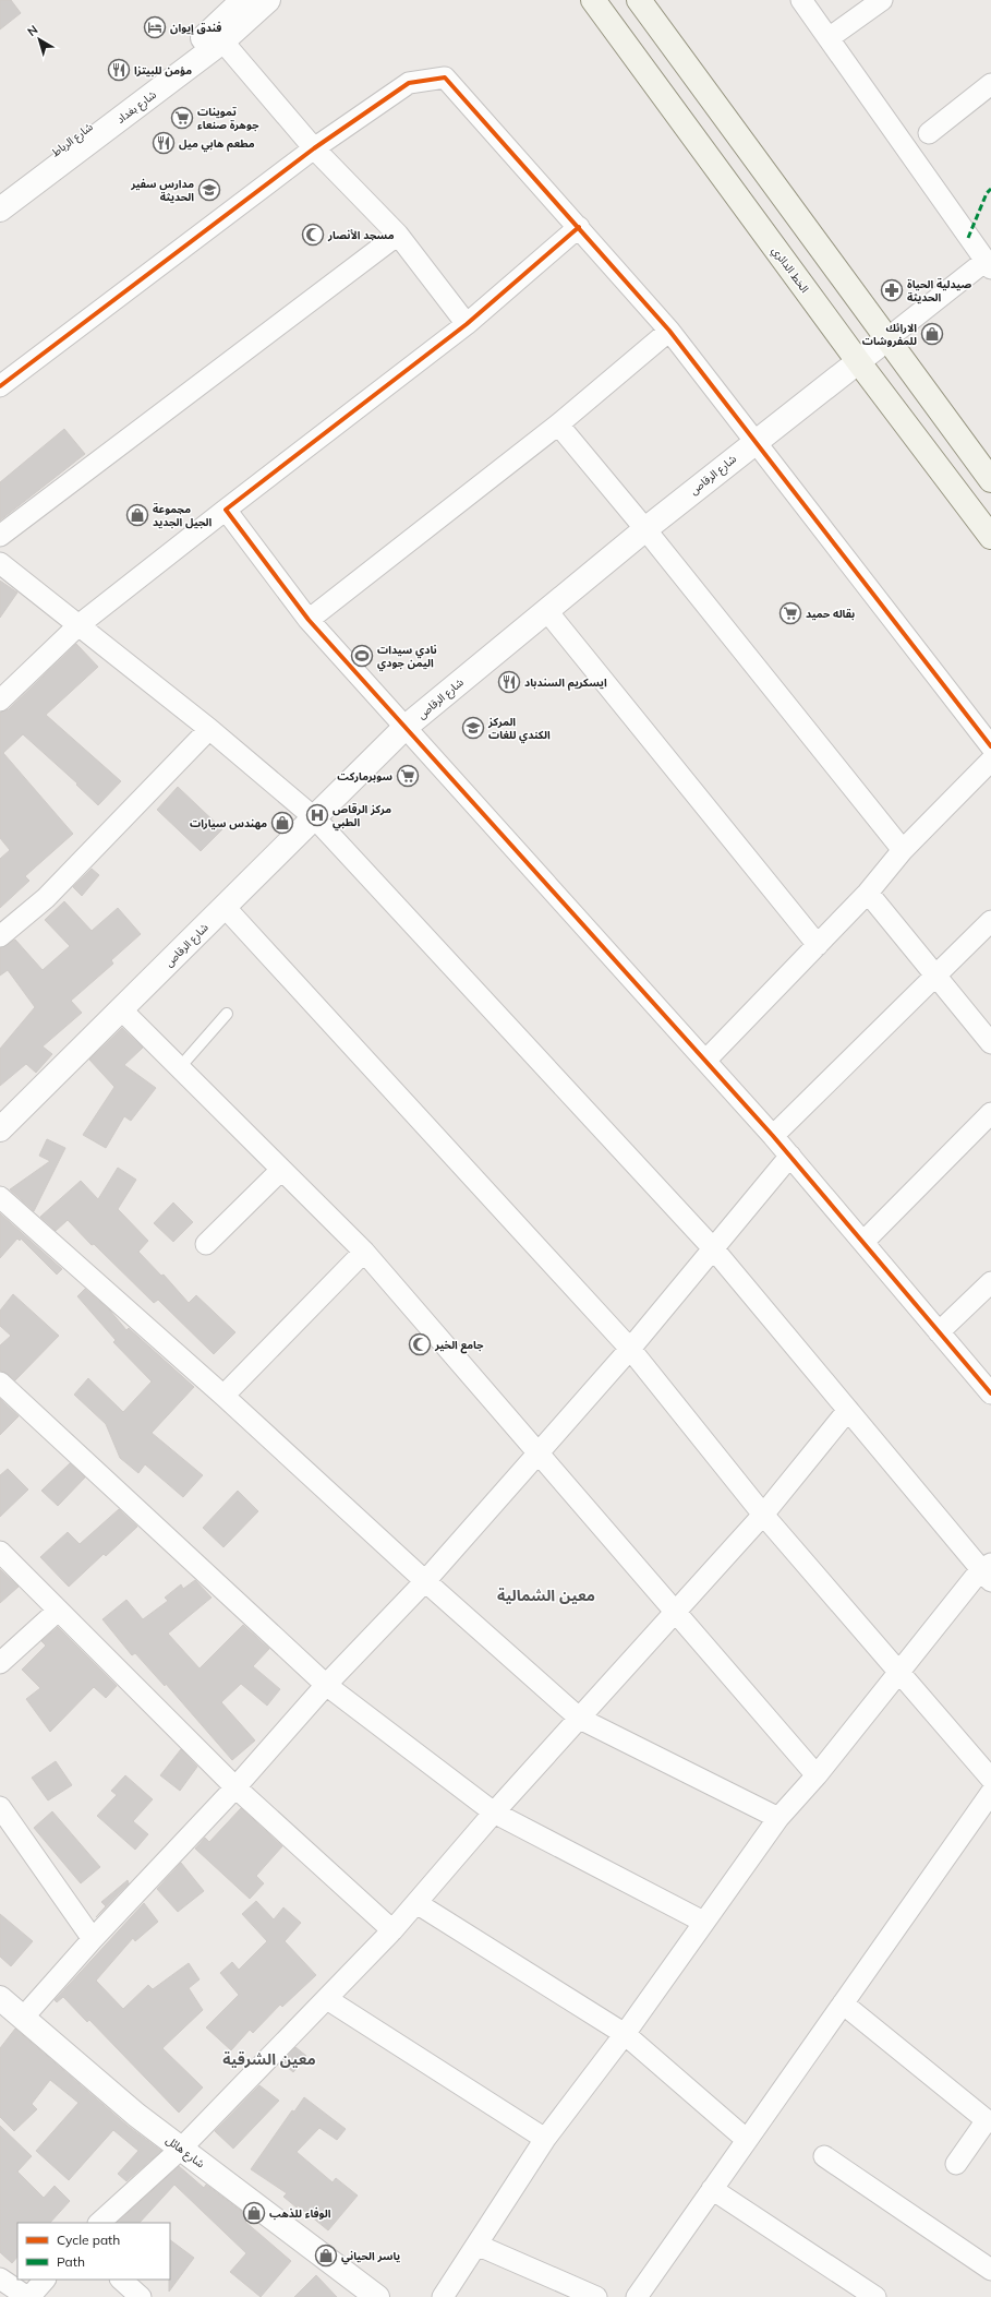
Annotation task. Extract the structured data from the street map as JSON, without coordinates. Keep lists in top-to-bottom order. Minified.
{"streets":{"main road":["الخط الدائري"],"street":["شارع بغداد","شارع الرباط","شارع الرقاص","شارع هائل"]},"crossings":[["شارع بغداد","شارع الرباط"],["الخط الدائري","شارع الرقاص"]],"districts":["معين الشمالية","معين الشرقية"],"places":{"hotel":["فندق إيوان"],"restaurant":["مؤمن للبيتزا","مطعم هابي ميل","ايسكريم السندباد"],"supermarket":["تموينات جوهرة صنعاء","بقاله حميد","سوبرماركت"],"school or university":["مدارس سفير الحديثة","المركز الكندي للغات"],"mosque":["مسجد الأنصار","جامع الخير"],"pharmacy":["صيدلية الحياة الحديثة"],"shop":["الارائك للمفروشات","مجموعة الجيل الجديد","مهندس سيارات","الوفاء للذهب","ياسر الحياني"],"sports":["نادي سيدات اليمن جودي"],"hospital":["مركز الرقاص الطبي"]},"legend":["Cycle path","Path"],"north":"top left"}
